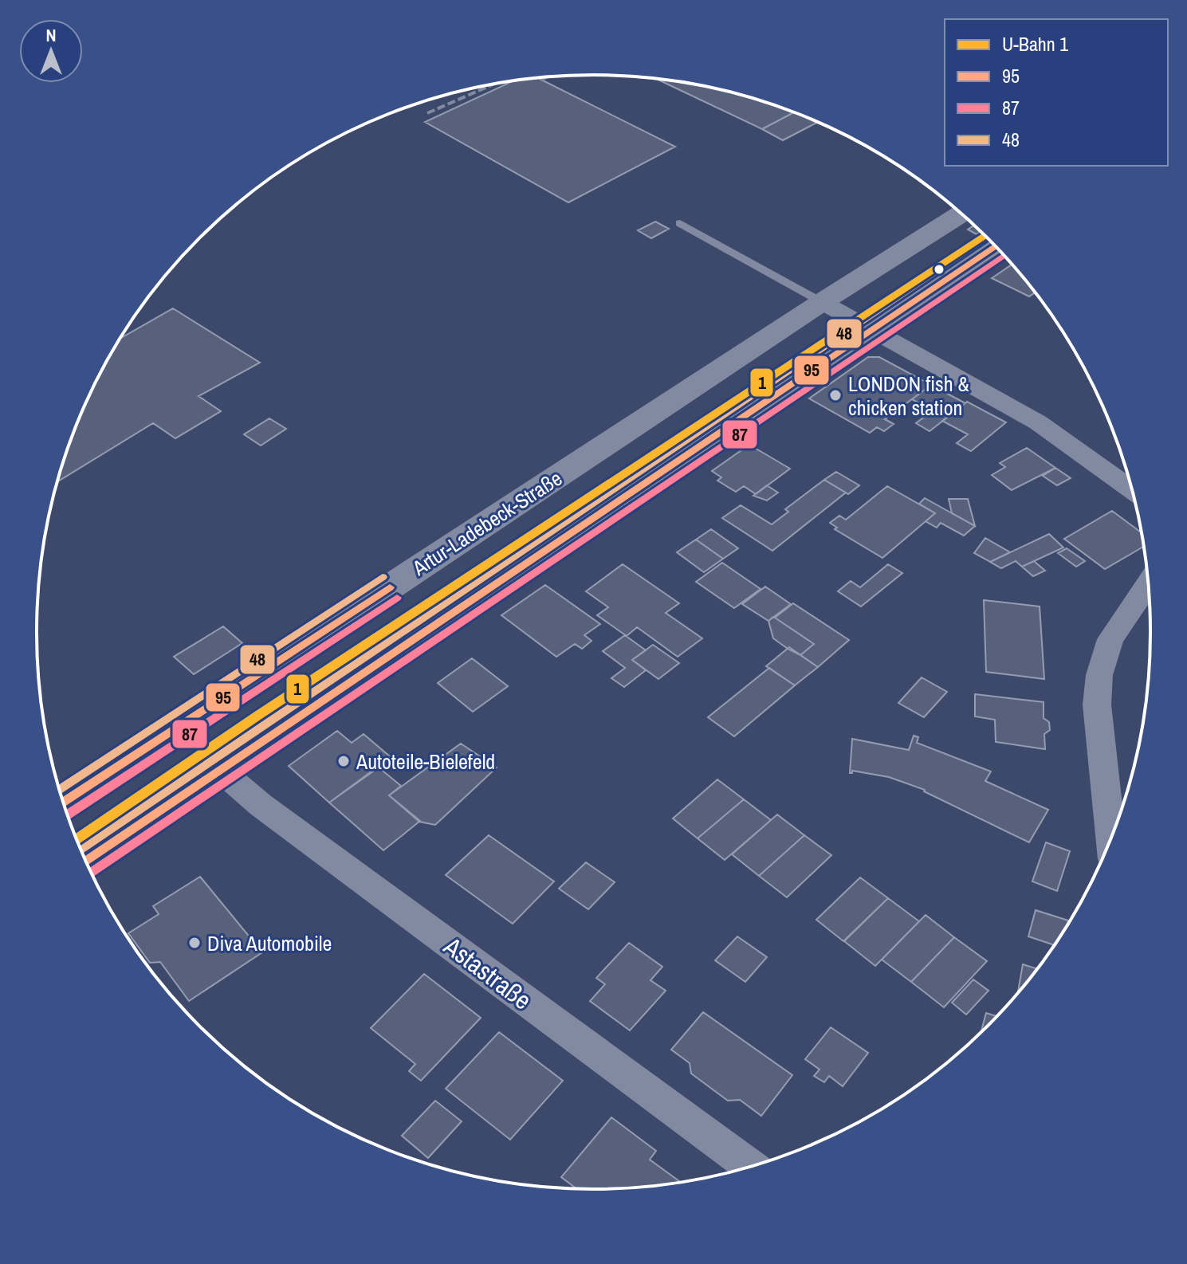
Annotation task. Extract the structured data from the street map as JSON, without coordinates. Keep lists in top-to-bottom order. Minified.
{"streets":{"street":["Artur-Ladebeck-Straße","Astastraße"]},"places":["LONDON fish & chicken station","Autoteile-Bielefeld","Diva Automobile"],"lines":["metro line 1","transit line 48","transit line 95","transit line 87"],"legend":["U-Bahn 1","95","87","48"],"north":"top"}
